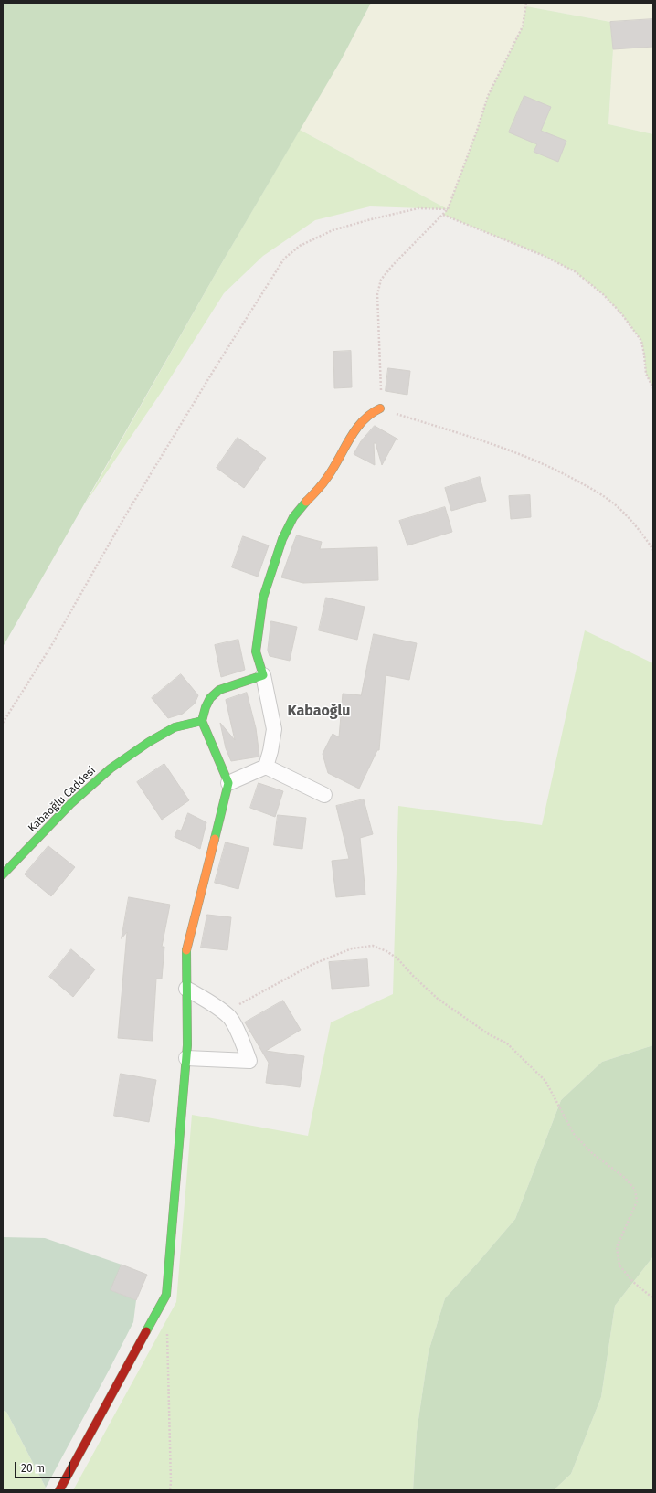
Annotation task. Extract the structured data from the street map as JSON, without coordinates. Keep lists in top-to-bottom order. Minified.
{"streets":{"street":["Kabaoğlu Caddesi"]},"districts":["Kabaoğlu"],"scale_bar":"20 m"}
